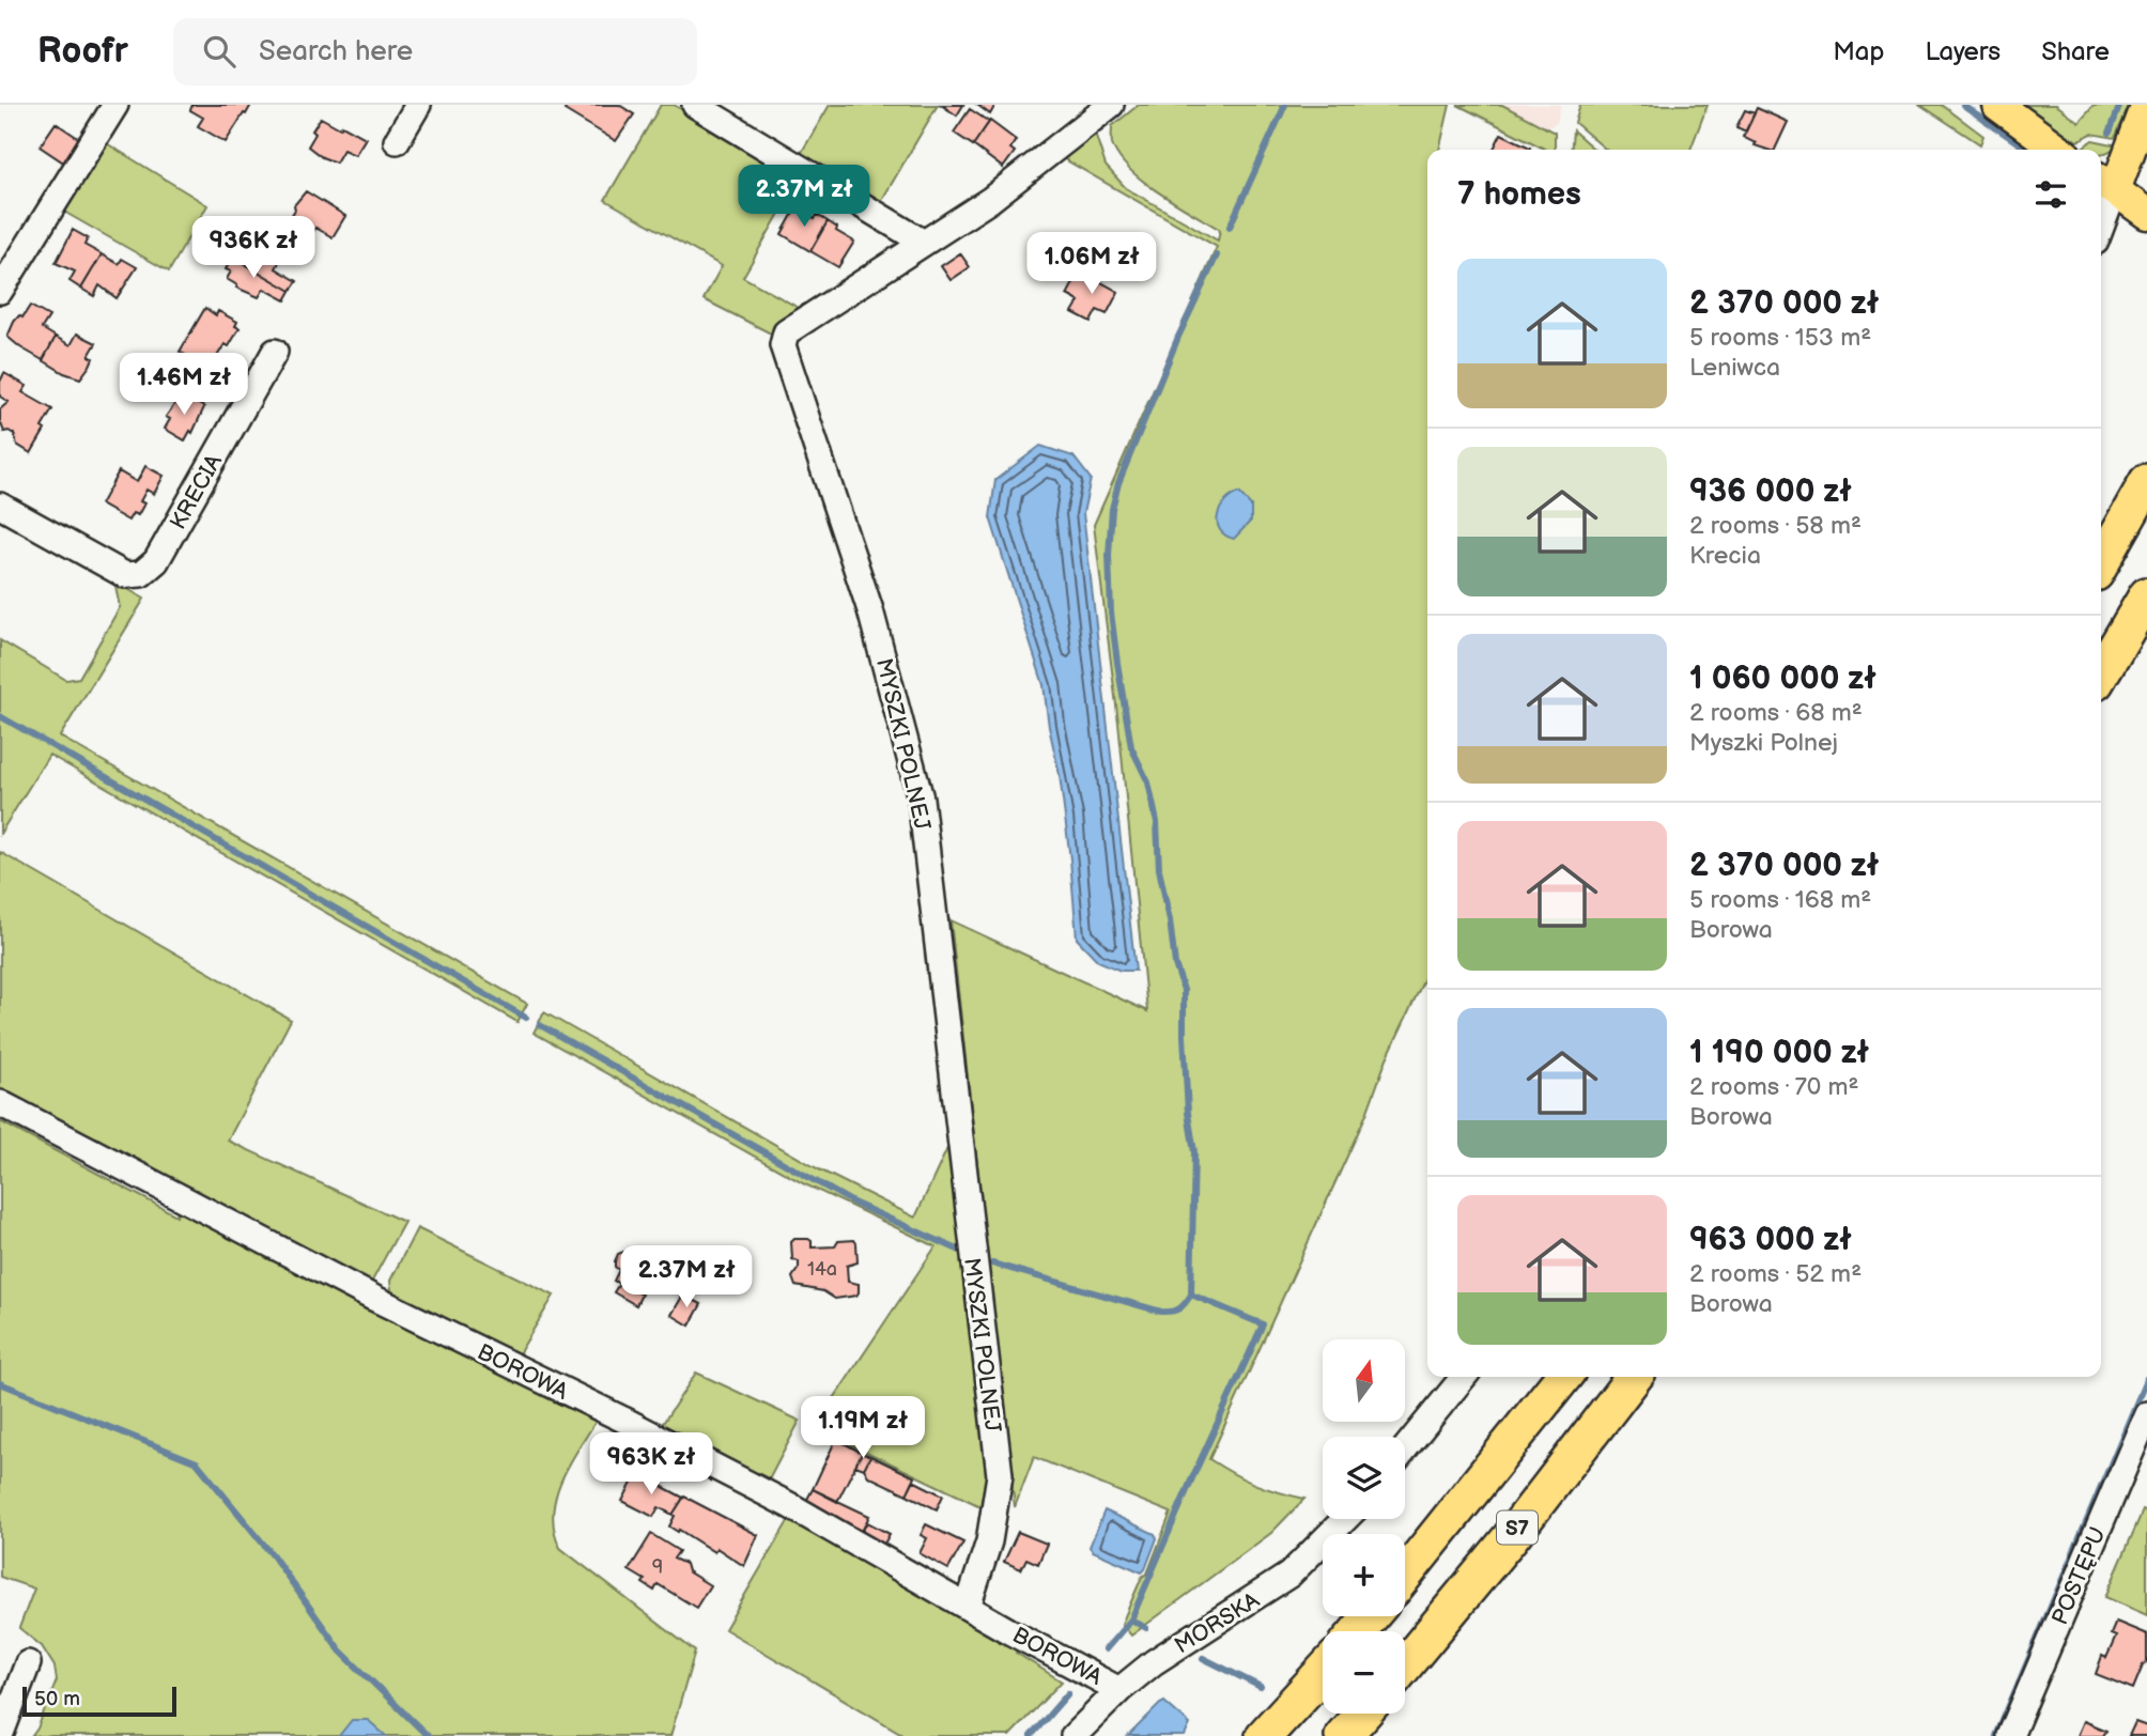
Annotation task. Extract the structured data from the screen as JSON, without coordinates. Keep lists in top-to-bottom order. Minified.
{"streets":{"highway":["S7"],"street":["KRECIA","MYSZKI POLNEJ","BOROWA","POSTĘPU","MORSKA"]},"crossings":[["MYSZKI POLNEJ","BOROWA"],["BOROWA","MORSKA"]],"house_numbers":["14a","9"],"scale_bar":"50 m","north":"top","page":{"header":"Roofr","search":"Search here","nav":["Map","Layers","Share"],"heading":"7 homes","price":["2.37M zł","936K zł","1.06M zł","1.46M zł","2.37M zł","1.19M zł","963K zł"],"list":[{"name":"2 370 000 zł","note":"5 rooms · 153 m² · Leniwca"},{"name":"936 000 zł","note":"2 rooms · 58 m² · Krecia"},{"name":"1 060 000 zł","note":"2 rooms · 68 m² · Myszki Polnej"},{"name":"2 370 000 zł","note":"5 rooms · 168 m² · Borowa"},{"name":"1 190 000 zł","note":"2 rooms · 70 m² · Borowa"},{"name":"963 000 zł","note":"2 rooms · 52 m² · Borowa"}],"map_buttons":["+","−"],"scale":"50 m"}}
